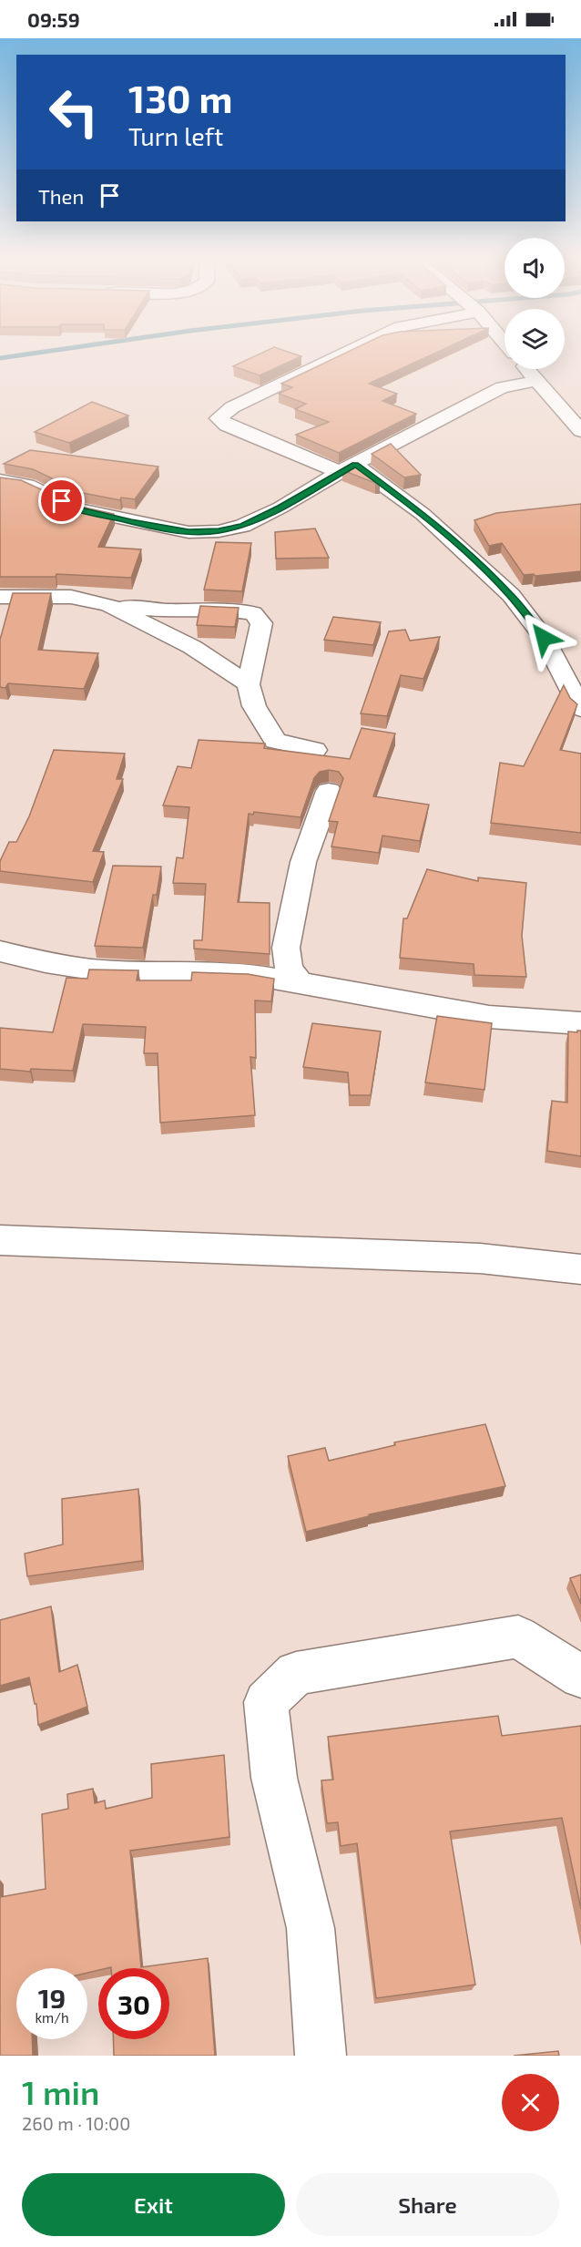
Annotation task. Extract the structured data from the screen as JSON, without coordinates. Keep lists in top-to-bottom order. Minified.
{"page":{"status":"09:59","turn":["130 m","Turn left"],"then":"Then","speed":"19 km/h","limit":"30","heading":["1 min","260 m · 10:00"],"buttons":["Exit","Share"]}}
